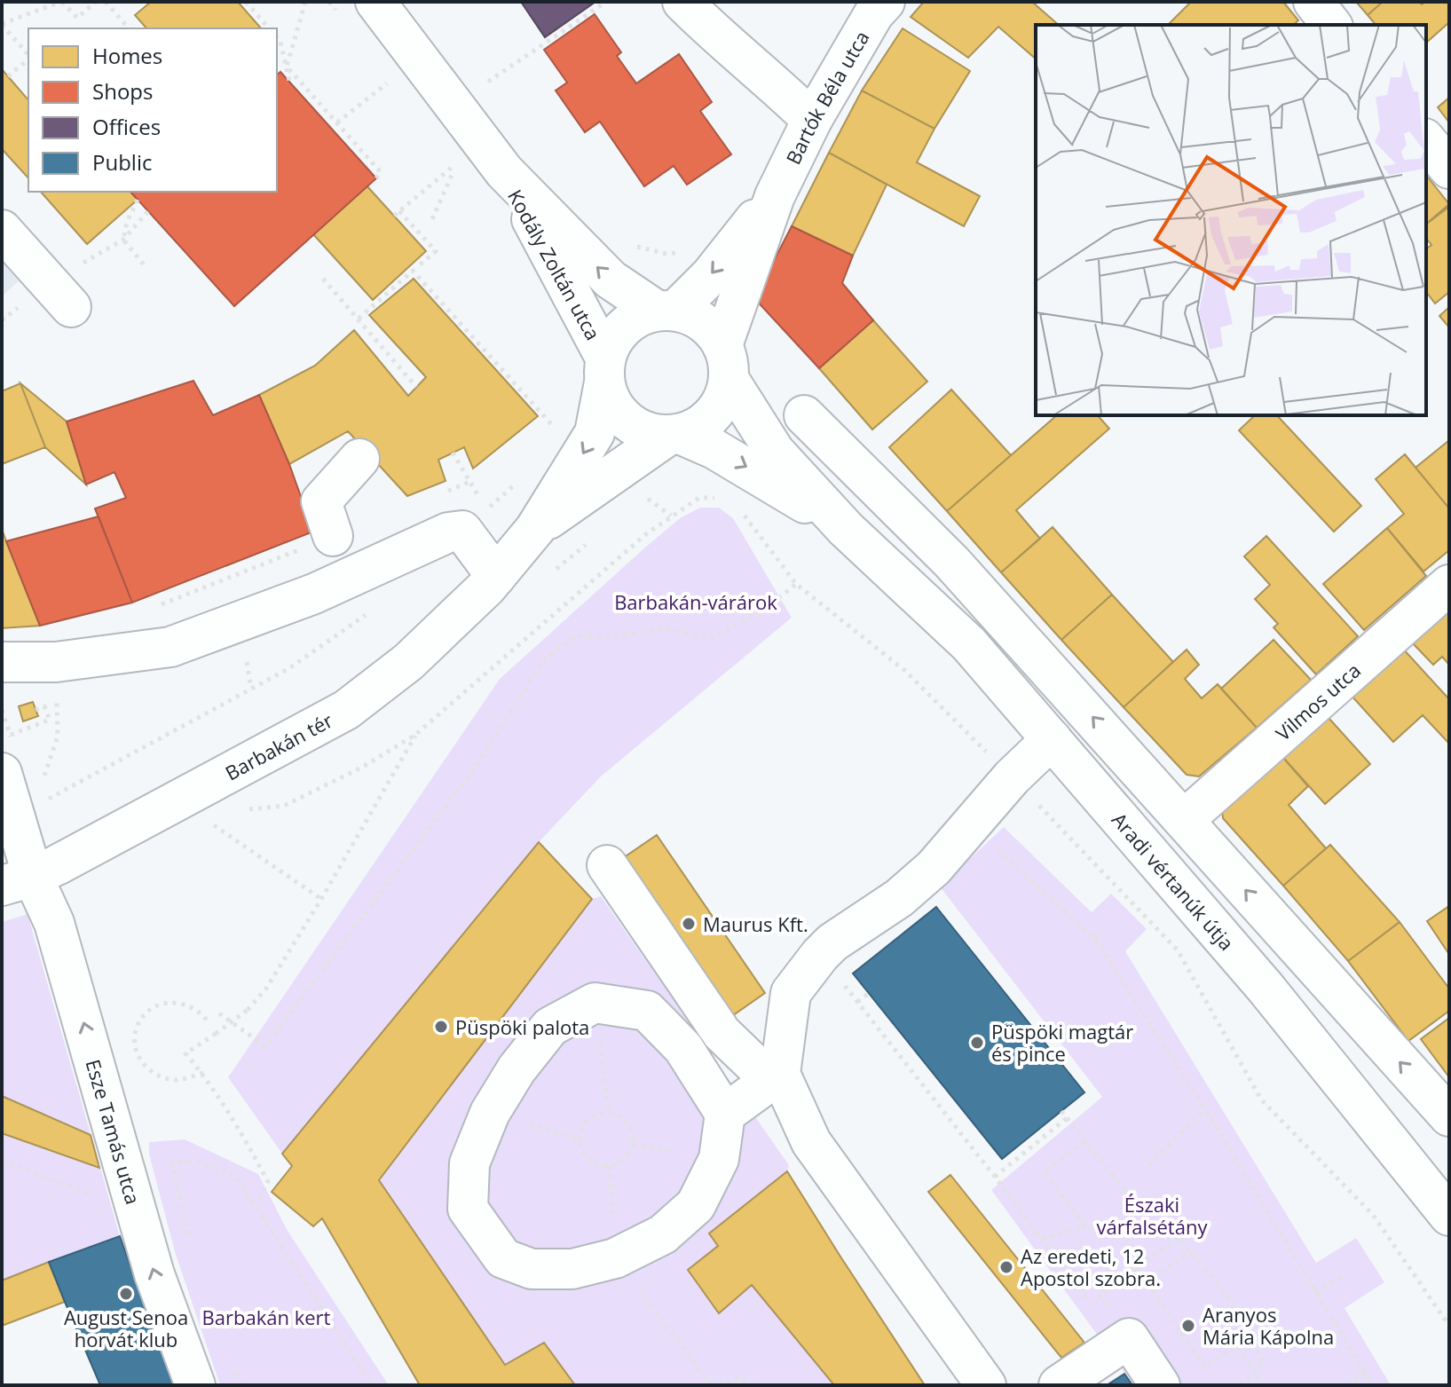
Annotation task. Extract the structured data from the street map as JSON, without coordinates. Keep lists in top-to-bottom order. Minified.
{"streets":{"street":["Bartók Béla utca","Kodály Zoltán utca","Vilmos utca","Barbakán tér","Aradi vértanúk útja","Esze Tamás utca"]},"crossings":[["Bartók Béla utca","Kodály Zoltán utca"],["Bartók Béla utca","Barbakán tér"],["Bartók Béla utca","Aradi vértanúk útja"],["Kodály Zoltán utca","Barbakán tér"],["Kodály Zoltán utca","Aradi vértanúk útja"],["Barbakán tér","Aradi vértanúk útja"],["Barbakán tér","Esze Tamás utca"]],"one_way":["Esze Tamás utca"],"parks":["Barbakán-várárok","Északi várfalsétány","Barbakán kert"],"places":["Maurus Kft.","Püspöki palota","Püspöki magtár és pince","Az eredeti, 12 Apostol szobra.","August Senoa horvát klub","Aranyos Mária Kápolna"],"legend":["Homes","Shops","Offices","Public"]}
